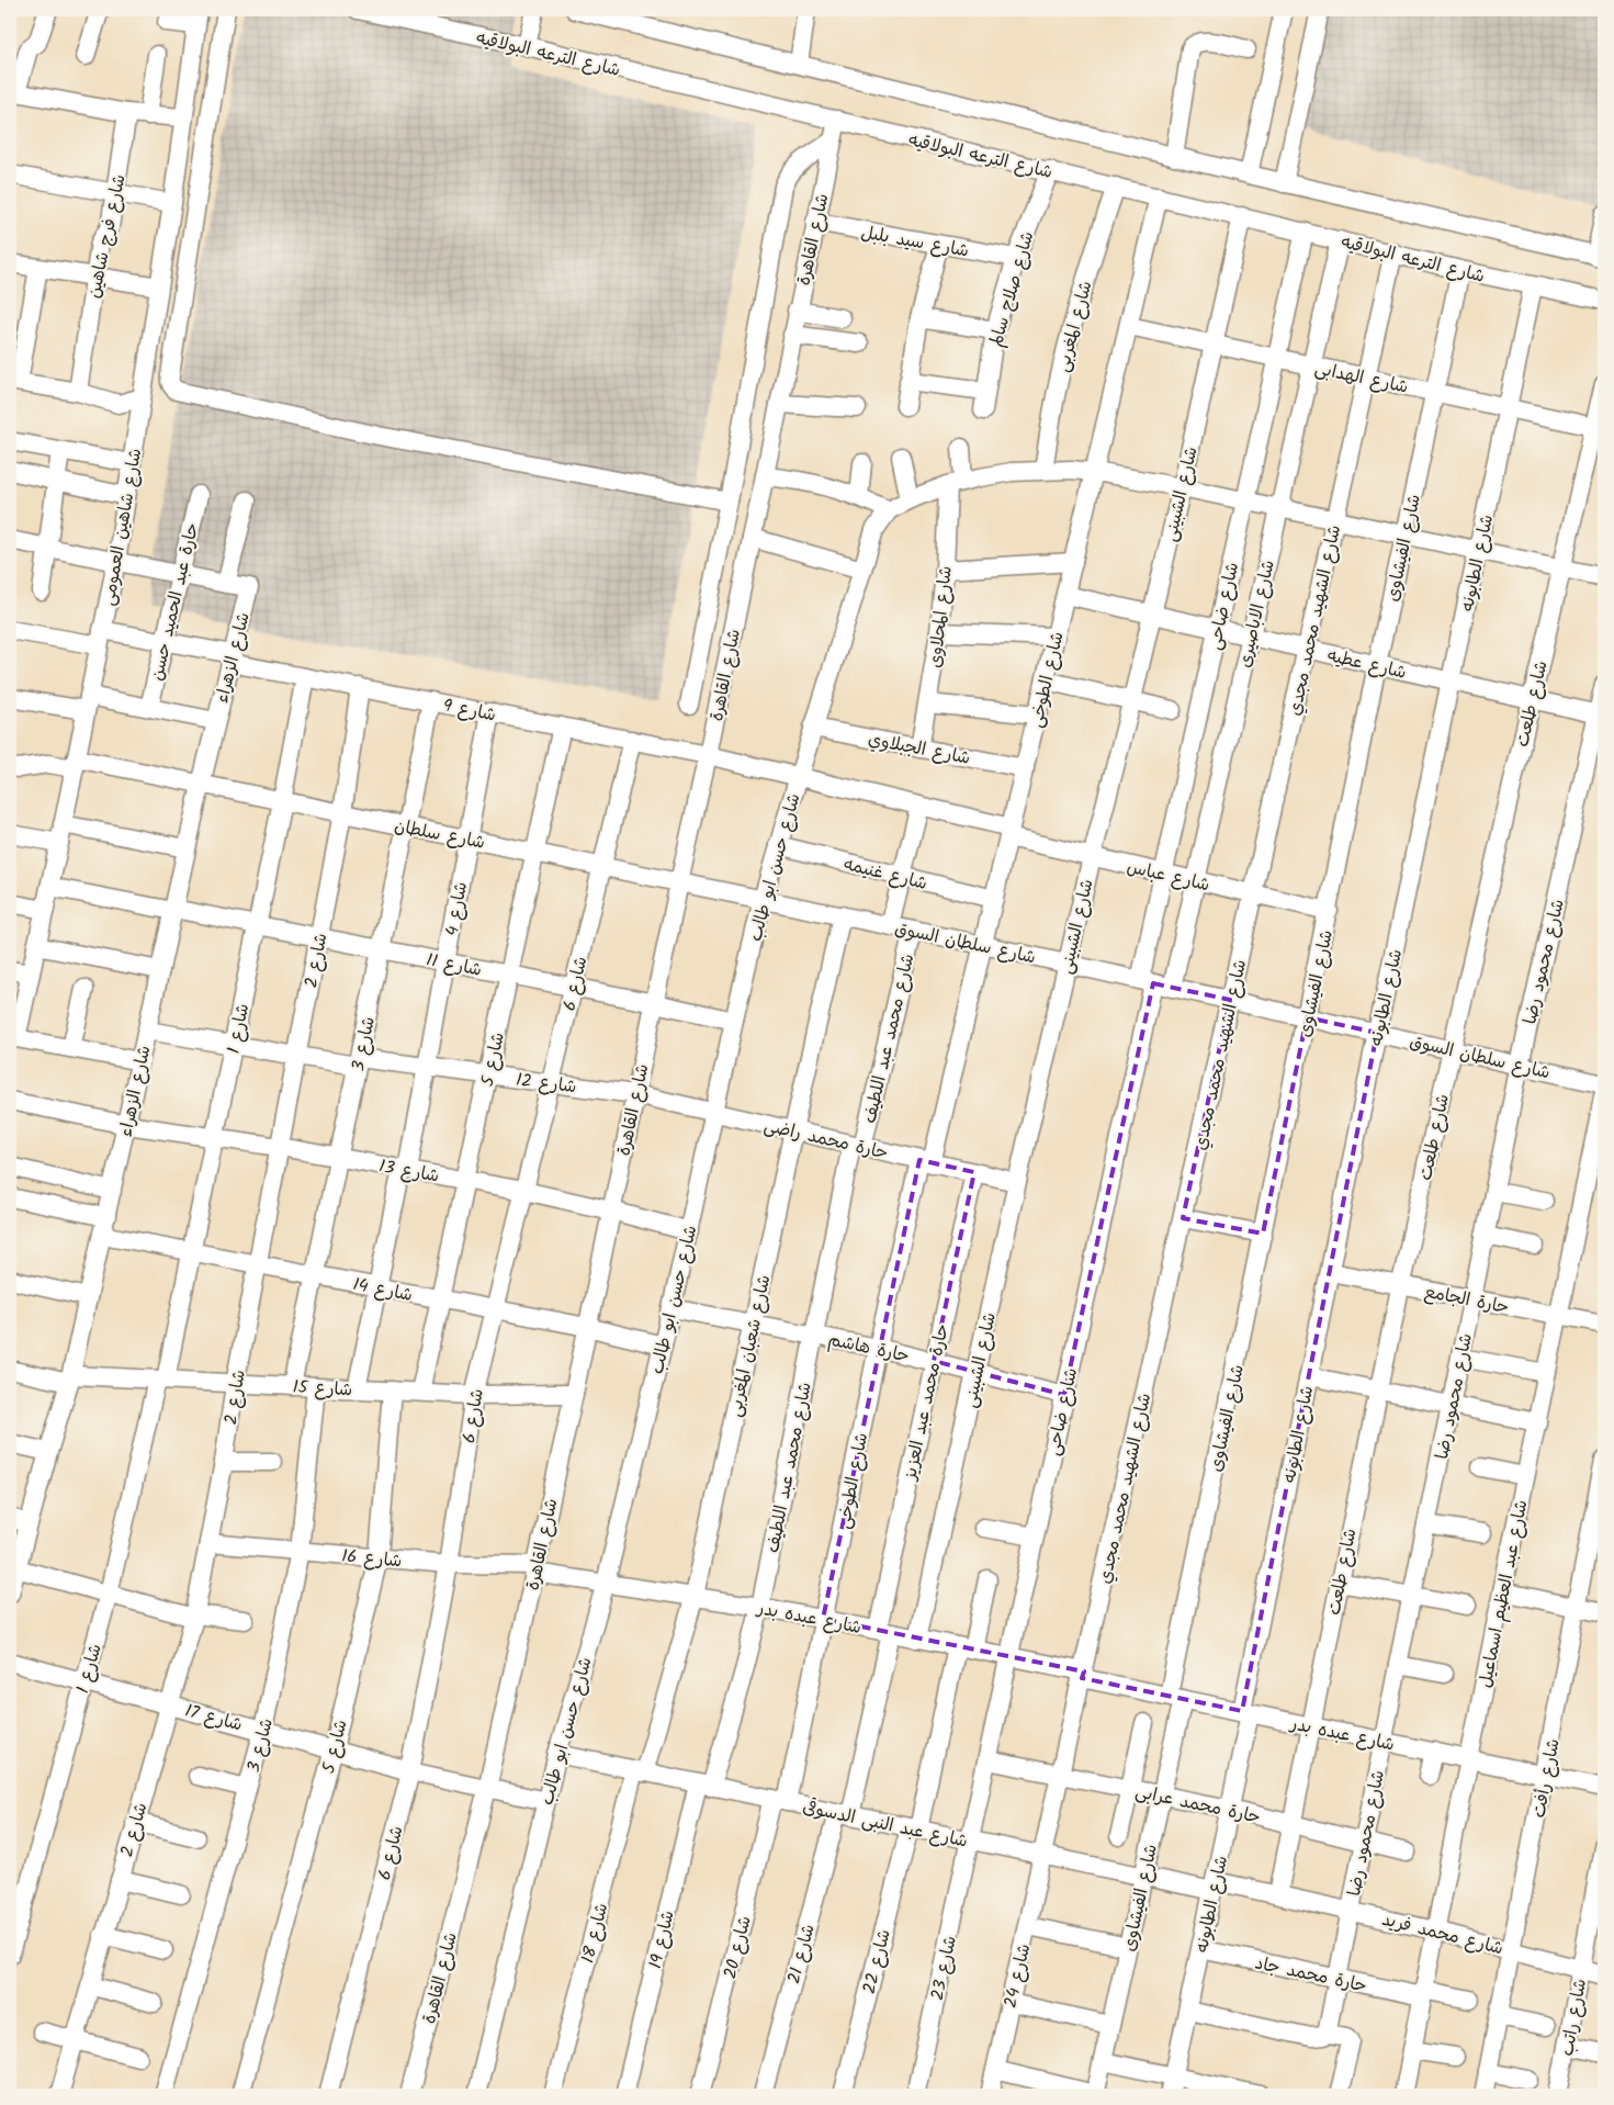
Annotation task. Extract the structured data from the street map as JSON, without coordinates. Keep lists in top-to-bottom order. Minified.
{"streets":{"street":["شارع الترعه البولاقيه","شارع فرج شاهين","شارع القاهرة","شارع سيد بلبل","شارع صلاح سالم","شارع المغربى","شارع الهدابى","شارع الشبينى","شارع شاهين العمومى","شارع الفيشاوى","شارع الطابونه","حارة عبد الحميد حسن","شارع ضاحى","شارع الاباصيرى","شارع المحلاوى","شارع الشهيد محمد مجدي","شارع الزهراء","شارع عطيه","شارع الطوخى","شارع طلعت","شارع 9","شارع الجبلاوي","شارع سلطان","شارع حسن ابو طالب","شارع غنيمه","شارع عباس","شارع 4","شارع سلطان السوق","شارع 2","شارع محمود رضا","شارع 11","شارع 6","شارع 1","شارع محمد عبد اللطيف","شارع 3","شارع 5","شارع 12","حارة محمد راضى","شارع 13","شارع 14","حارة الجامع","شارع شعبان المغربى","حارة هاشم","شارع 15","حارة محمد عبد العزيز","شارع 16","شارع عبد العظيم اسماعيل","شارع عبده بدر","شارع 17","شارع رأفت","حارة محمد عرابى","شارع عبد النبى الدسوقى","شارع 18","شارع محمد فريد","شارع 19","شارع 20","شارع 21","شارع 22","شارع 23","حارة محمد جاد","شارع 24","شارع راتب"]},"crossings":[["شارع الترعه البولاقيه","شارع القاهرة"],["شارع الترعه البولاقيه","شارع صلاح سالم"],["شارع الترعه البولاقيه","شارع المغربى"],["شارع الترعه البولاقيه","شارع الشبينى"],["شارع الترعه البولاقيه","شارع الفيشاوى"],["شارع الترعه البولاقيه","شارع الطابونه"],["شارع الترعه البولاقيه","شارع ضاحى"],["شارع الترعه البولاقيه","شارع الاباصيرى"],["شارع الترعه البولاقيه","شارع الشهيد محمد مجدي"],["شارع الترعه البولاقيه","شارع الطوخى"],["شارع القاهرة","شارع سيد بلبل"],["شارع القاهرة","شارع 9"],["شارع القاهرة","شارع سلطان"],["شارع القاهرة","شارع سلطان السوق"],["شارع القاهرة","شارع 11"],["شارع القاهرة","شارع 12"],["شارع القاهرة","حارة محمد راضى"],["شارع القاهرة","شارع 13"],["شارع القاهرة","شارع 14"],["شارع القاهرة","شارع 15"],["شارع القاهرة","شارع 16"],["شارع القاهرة","شارع عبده بدر"],["شارع القاهرة","شارع 17"],["شارع سيد بلبل","شارع صلاح سالم"],["شارع الهدابى","شارع الشبينى"],["شارع الهدابى","شارع الفيشاوى"],["شارع الهدابى","شارع الطابونه"],["شارع الهدابى","شارع ضاحى"],["شارع الهدابى","شارع الاباصيرى"],["شارع الهدابى","شارع الشهيد محمد مجدي"],["شارع الهدابى","شارع الطوخى"],["شارع الهدابى","شارع طلعت"],["شارع الشبينى","شارع عطيه"],["شارع الشبينى","شارع عباس"],["شارع الشبينى","شارع سلطان السوق"],["شارع الشبينى","حارة محمد راضى"],["شارع الشبينى","حارة هاشم"],["شارع الشبينى","شارع عبده بدر"],["شارع شاهين العمومى","شارع 9"],["شارع شاهين العمومى","شارع سلطان"],["شارع شاهين العمومى","شارع 11"],["شارع الفيشاوى","شارع عطيه"],["شارع الفيشاوى","شارع عباس"],["شارع الفيشاوى","شارع سلطان السوق"],["شارع الفيشاوى","شارع عبده بدر"],["شارع الفيشاوى","حارة محمد عرابى"],["شارع الفيشاوى","شارع عبد النبى الدسوقى"],["شارع الطابونه","شارع عطيه"],["شارع الطابونه","شارع سلطان السوق"],["شارع الطابونه","حارة الجامع"],["شارع الطابونه","شارع عبده بدر"],["شارع الطابونه","حارة محمد عرابى"],["شارع الطابونه","شارع عبد النبى الدسوقى"],["شارع الطابونه","شارع محمد فريد"],["شارع الطابونه","حارة محمد جاد"],["حارة عبد الحميد حسن","شارع 9"],["شارع ضاحى","شارع عطيه"],["شارع ضاحى","شارع عباس"],["شارع ضاحى","شارع سلطان السوق"],["شارع ضاحى","حارة هاشم"],["شارع ضاحى","شارع عبده بدر"],["شارع ضاحى","حارة محمد عرابى"],["شارع ضاحى","شارع عبد النبى الدسوقى"],["شارع ضاحى","شارع 23"],["شارع الاباصيرى","شارع عطيه"],["شارع الاباصيرى","شارع عباس"],["شارع الاباصيرى","شارع سلطان السوق"],["شارع المحلاوى","شارع الجبلاوي"],["شارع الشهيد محمد مجدي","شارع عطيه"],["شارع الشهيد محمد مجدي","شارع عباس"],["شارع الشهيد محمد مجدي","شارع سلطان السوق"],["شارع الشهيد محمد مجدي","شارع عبده بدر"],["شارع الشهيد محمد مجدي","حارة محمد عرابى"],["شارع الشهيد محمد مجدي","شارع عبد النبى الدسوقى"],["شارع الشهيد محمد مجدي","شارع 24"],["شارع الزهراء","شارع 9"],["شارع الزهراء","شارع سلطان"],["شارع الزهراء","شارع 11"],["شارع الزهراء","شارع 12"],["شارع الزهراء","شارع 13"],["شارع الزهراء","شارع 14"],["شارع الزهراء","شارع 15"],["شارع عطيه","شارع الطوخى"],["شارع عطيه","شارع طلعت"],["شارع عطيه","شارع محمود رضا"],["شارع الطوخى","شارع الجبلاوي"],["شارع الطوخى","شارع غنيمه"],["شارع الطوخى","شارع عباس"],["شارع الطوخى","شارع سلطان السوق"],["شارع الطوخى","حارة محمد راضى"],["شارع الطوخى","حارة هاشم"],["شارع الطوخى","شارع عبده بدر"],["شارع الطوخى","شارع عبد النبى الدسوقى"],["شارع الطوخى","شارع 20"],["شارع طلعت","شارع سلطان السوق"],["شارع طلعت","حارة الجامع"],["شارع طلعت","شارع عبده بدر"],["شارع طلعت","حارة محمد عرابى"],["شارع طلعت","شارع محمد فريد"],["شارع 9","شارع حسن ابو طالب"],["شارع 9","شارع عباس"],["شارع 9","شارع 4"],["شارع 9","شارع 2"],["شارع 9","شارع 6"],["شارع 9","شارع 1"],["شارع 9","شارع 3"],["شارع 9","شارع 5"],["شارع الجبلاوي","شارع حسن ابو طالب"],["شارع سلطان","شارع 4"],["شارع سلطان","شارع سلطان السوق"],["شارع سلطان","شارع 2"],["شارع سلطان","شارع 6"],["شارع سلطان","شارع 1"],["شارع سلطان","شارع 3"],["شارع سلطان","شارع 5"],["شارع حسن ابو طالب","شارع غنيمه"],["شارع حسن ابو طالب","شارع سلطان السوق"],["شارع حسن ابو طالب","شارع 11"],["شارع حسن ابو طالب","حارة محمد راضى"],["شارع حسن ابو طالب","شارع 13"],["شارع حسن ابو طالب","شارع 14"],["شارع حسن ابو طالب","حارة هاشم"],["شارع حسن ابو طالب","شارع عبده بدر"],["شارع حسن ابو طالب","شارع 17"],["شارع حسن ابو طالب","شارع عبد النبى الدسوقى"],["شارع 4","شارع 11"],["شارع 4","شارع 12"],["شارع 4","شارع 13"],["شارع 4","شارع 14"],["شارع 4","شارع 15"],["شارع سلطان السوق","شارع محمود رضا"],["شارع سلطان السوق","شارع محمد عبد اللطيف"],["شارع سلطان السوق","شارع شعبان المغربى"],["شارع 2","شارع 11"],["شارع 2","شارع 12"],["شارع 2","شارع 13"],["شارع 2","شارع 14"],["شارع 2","شارع 15"],["شارع 2","شارع 16"],["شارع 2","شارع 17"],["شارع محمود رضا","حارة الجامع"],["شارع محمود رضا","شارع عبده بدر"],["شارع محمود رضا","حارة محمد عرابى"],["شارع محمود رضا","شارع محمد فريد"],["شارع محمود رضا","حارة محمد جاد"],["شارع 11","شارع 6"],["شارع 11","شارع 1"],["شارع 11","شارع 3"],["شارع 11","شارع 5"],["شارع 6","شارع 12"],["شارع 6","شارع 13"],["شارع 6","شارع 14"],["شارع 6","شارع 15"],["شارع 6","شارع 16"],["شارع 6","شارع 17"],["شارع 1","شارع 12"],["شارع 1","شارع 13"],["شارع 1","شارع 14"],["شارع 1","شارع 15"],["شارع 1","شارع 17"],["شارع محمد عبد اللطيف","حارة محمد راضى"],["شارع محمد عبد اللطيف","حارة هاشم"],["شارع محمد عبد اللطيف","شارع عبده بدر"],["شارع محمد عبد اللطيف","شارع عبد النبى الدسوقى"],["شارع محمد عبد اللطيف","شارع 19"],["شارع 3","شارع 12"],["شارع 3","شارع 13"],["شارع 3","شارع 14"],["شارع 3","شارع 15"],["شارع 3","شارع 16"],["شارع 3","شارع 17"],["شارع 5","شارع 12"],["شارع 5","شارع 13"],["شارع 5","شارع 14"],["شارع 5","شارع 15"],["شارع 5","شارع 16"],["شارع 5","شارع 17"],["شارع 12","حارة محمد راضى"],["حارة محمد راضى","شارع شعبان المغربى"],["حارة محمد راضى","حارة محمد عبد العزيز"],["حارة الجامع","شارع عبد العظيم اسماعيل"],["شارع شعبان المغربى","حارة هاشم"],["شارع شعبان المغربى","شارع عبده بدر"],["شارع شعبان المغربى","شارع عبد النبى الدسوقى"],["شارع شعبان المغربى","شارع 18"],["حارة هاشم","حارة محمد عبد العزيز"],["حارة محمد عبد العزيز","شارع عبده بدر"],["حارة محمد عبد العزيز","شارع عبد النبى الدسوقى"],["حارة محمد عبد العزيز","شارع 21"],["شارع 16","شارع عبده بدر"],["شارع عبد العظيم اسماعيل","شارع عبده بدر"],["شارع عبد العظيم اسماعيل","شارع محمد فريد"],["شارع عبد العظيم اسماعيل","حارة محمد جاد"],["شارع عبده بدر","شارع رأفت"],["شارع عبده بدر","شارع 22"],["شارع رأفت","شارع محمد فريد"],["شارع عبد النبى الدسوقى","شارع 18"],["شارع عبد النبى الدسوقى","شارع محمد فريد"],["شارع عبد النبى الدسوقى","شارع 19"],["شارع عبد النبى الدسوقى","شارع 20"],["شارع عبد النبى الدسوقى","شارع 21"],["شارع عبد النبى الدسوقى","شارع 22"],["شارع عبد النبى الدسوقى","شارع 23"],["شارع عبد النبى الدسوقى","شارع 24"],["شارع محمد فريد","شارع راتب"]]}
